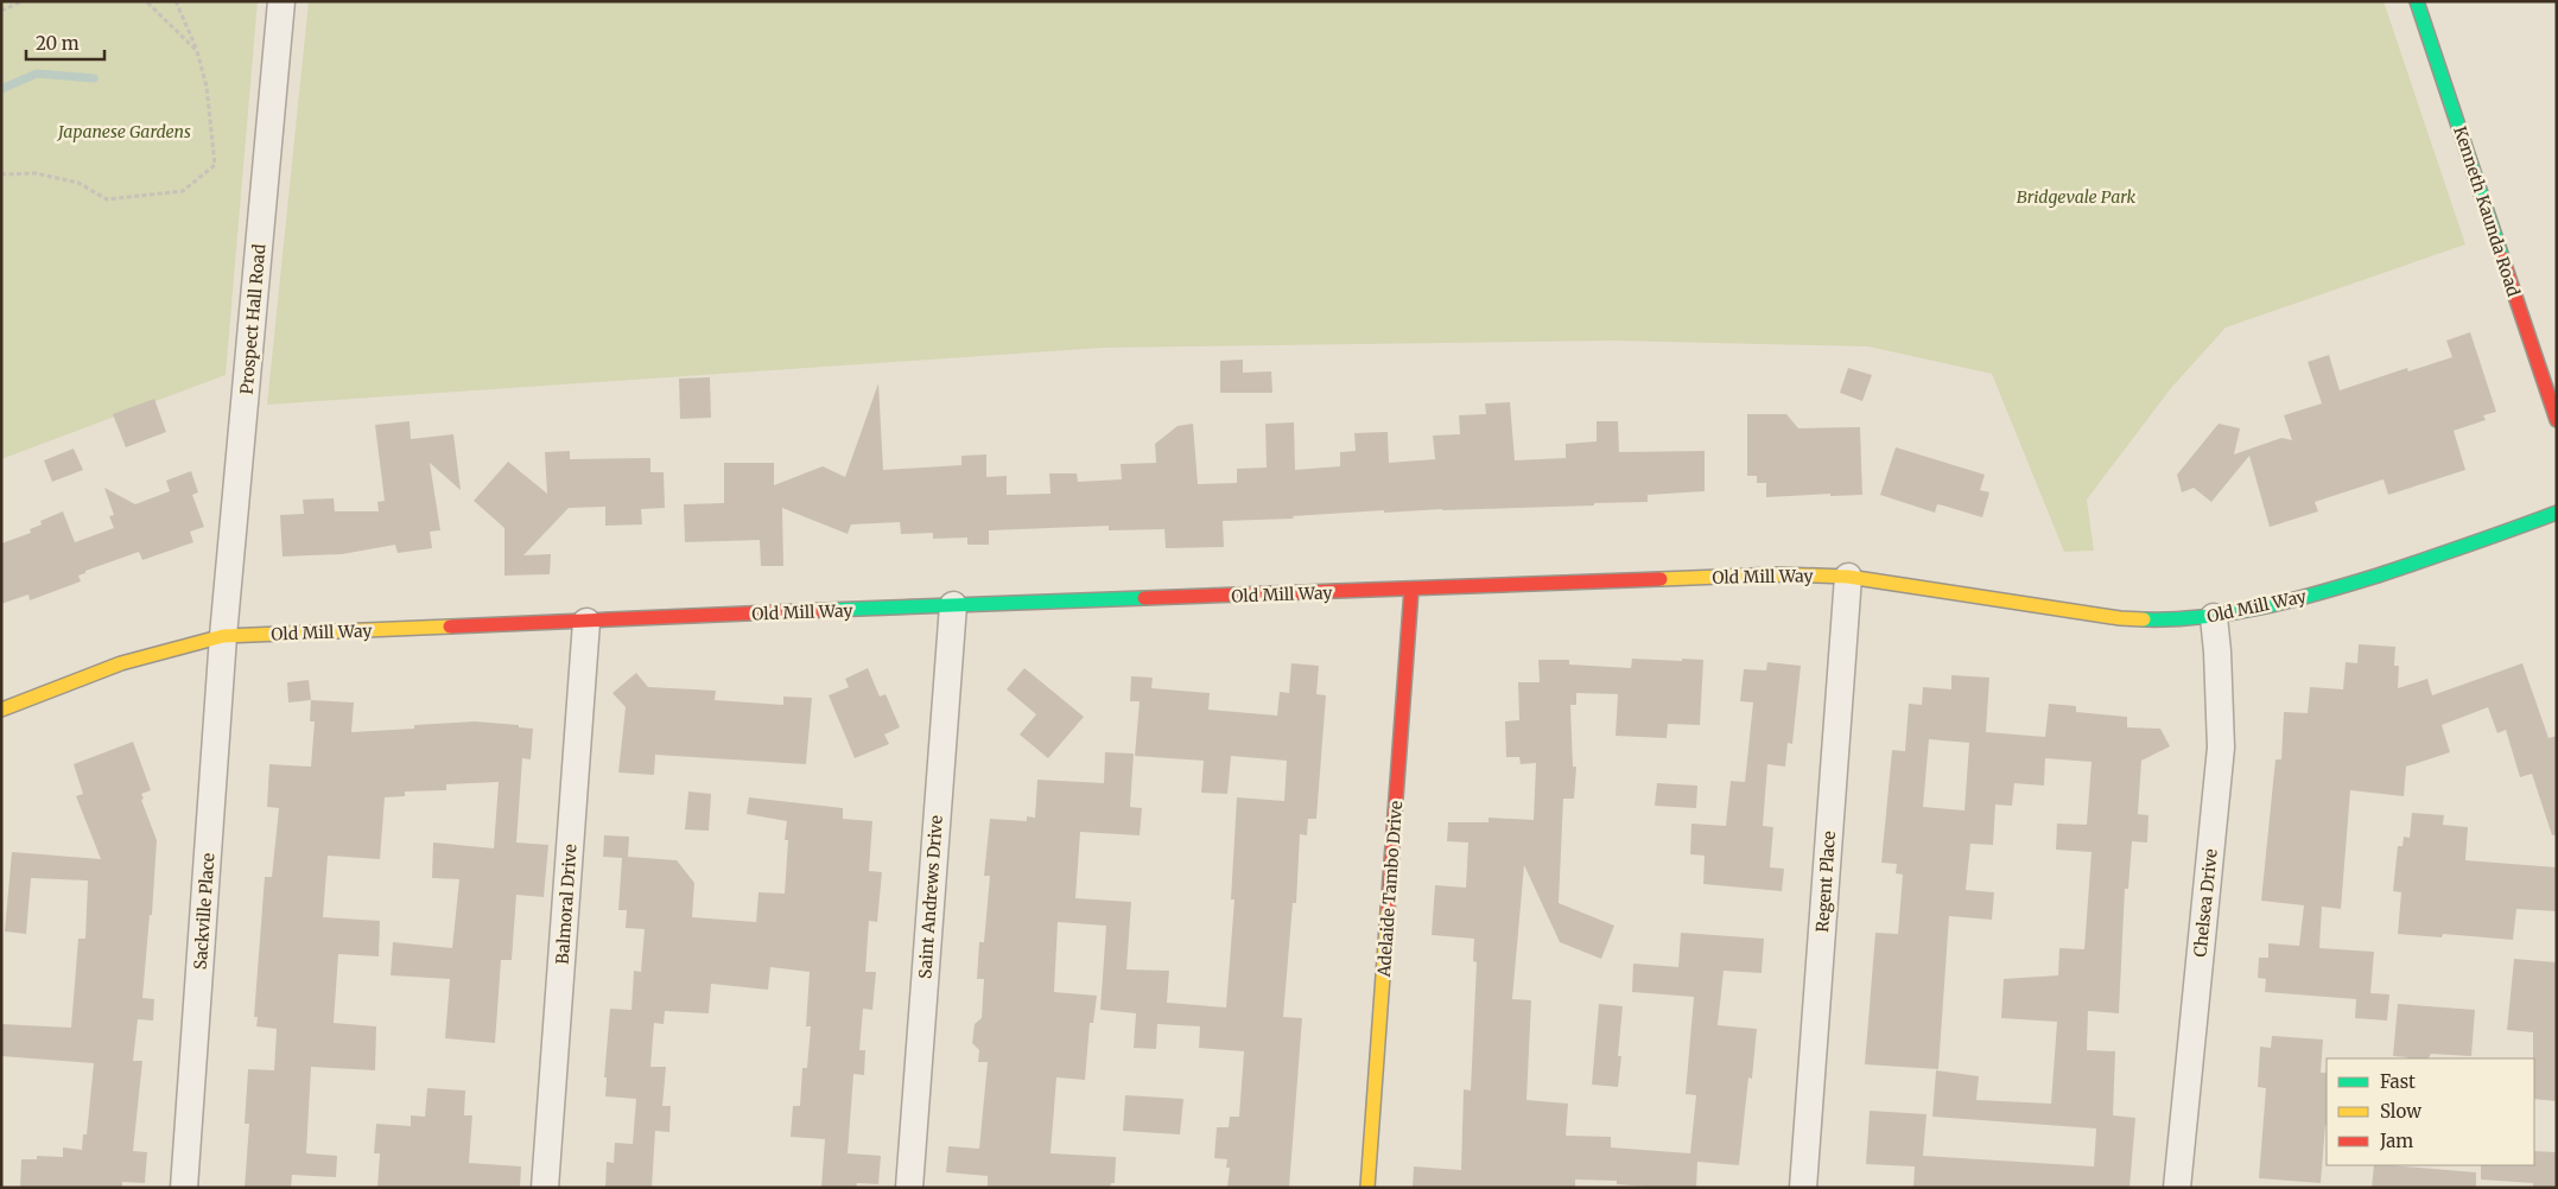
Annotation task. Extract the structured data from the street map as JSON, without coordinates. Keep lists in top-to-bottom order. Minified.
{"streets":{"street":["Kenneth Kaunda Road","Prospect Hall Road","Old Mill Way","Regent Place","Adelaide Tambo Drive","Saint Andrews Drive","Chelsea Drive","Balmoral Drive","Sackville Place"]},"crossings":[["Prospect Hall Road","Old Mill Way"],["Prospect Hall Road","Sackville Place"],["Old Mill Way","Regent Place"],["Old Mill Way","Adelaide Tambo Drive"],["Old Mill Way","Saint Andrews Drive"],["Old Mill Way","Chelsea Drive"],["Old Mill Way","Balmoral Drive"],["Old Mill Way","Sackville Place"]],"parks":["Japanese Gardens","Bridgevale Park"],"legend":["Fast","Slow","Jam"],"scale_bar":"20 m"}
